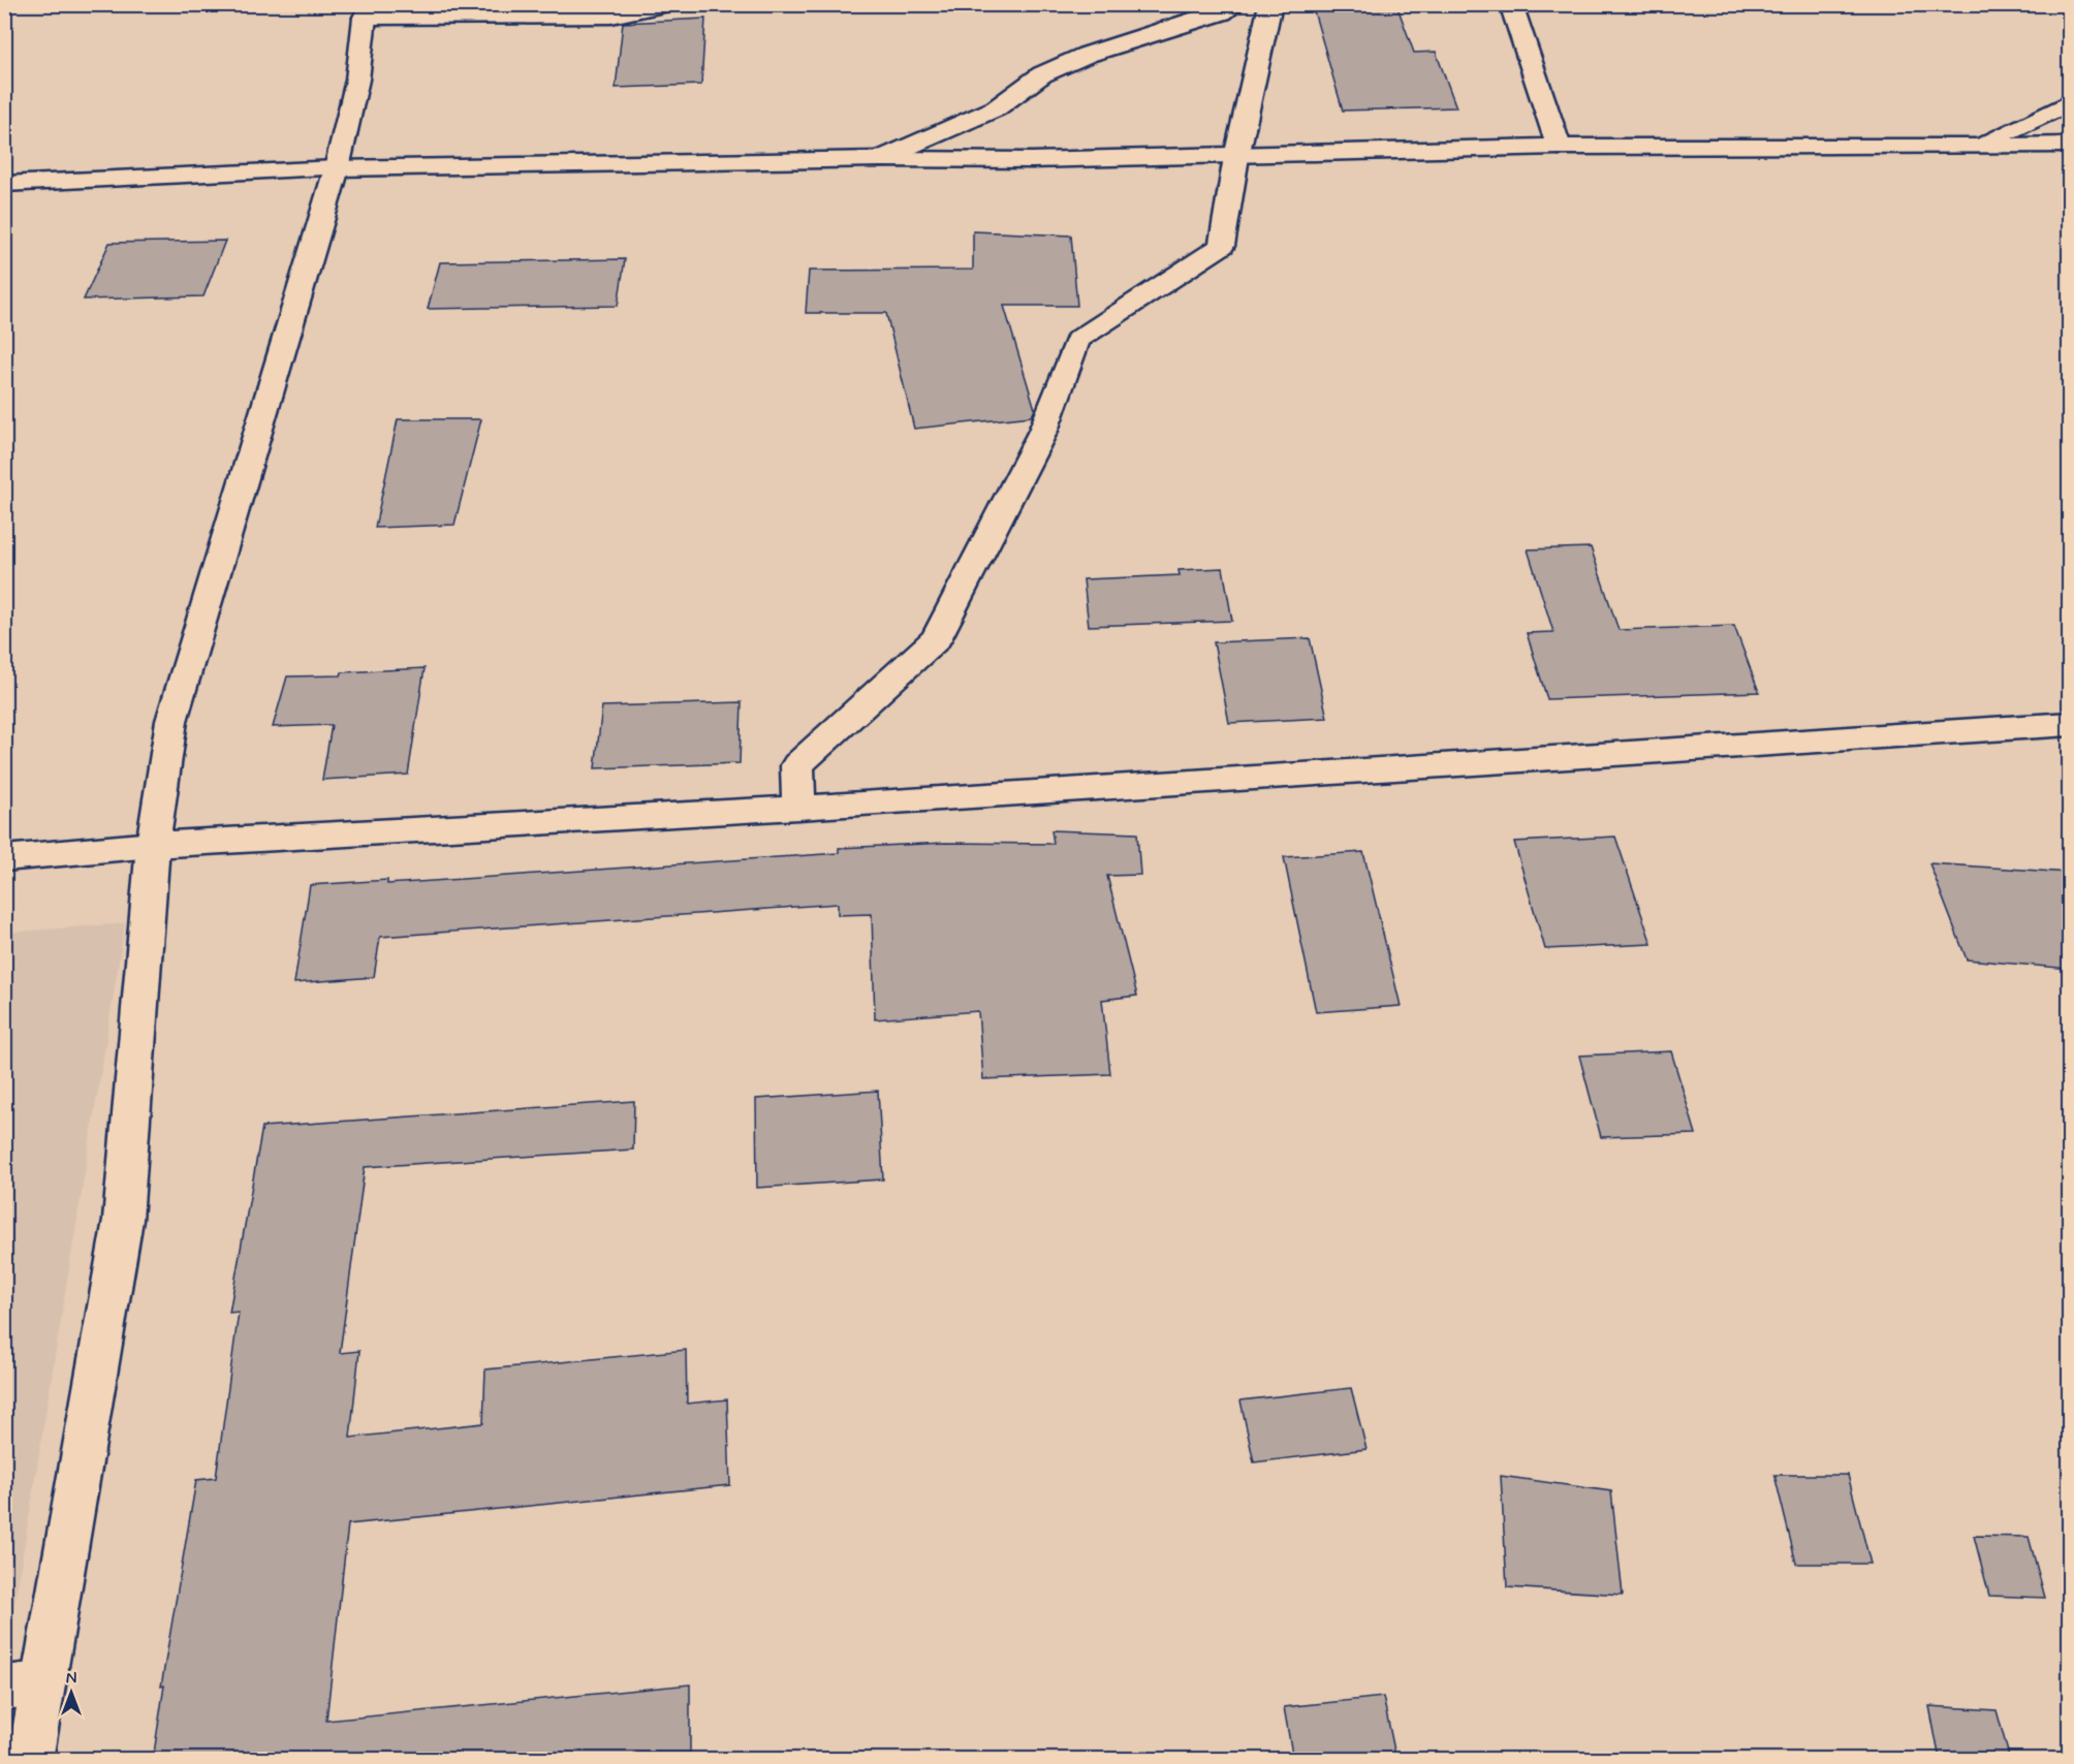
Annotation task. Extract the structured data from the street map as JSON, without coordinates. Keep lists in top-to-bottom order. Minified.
{"north":"top"}
